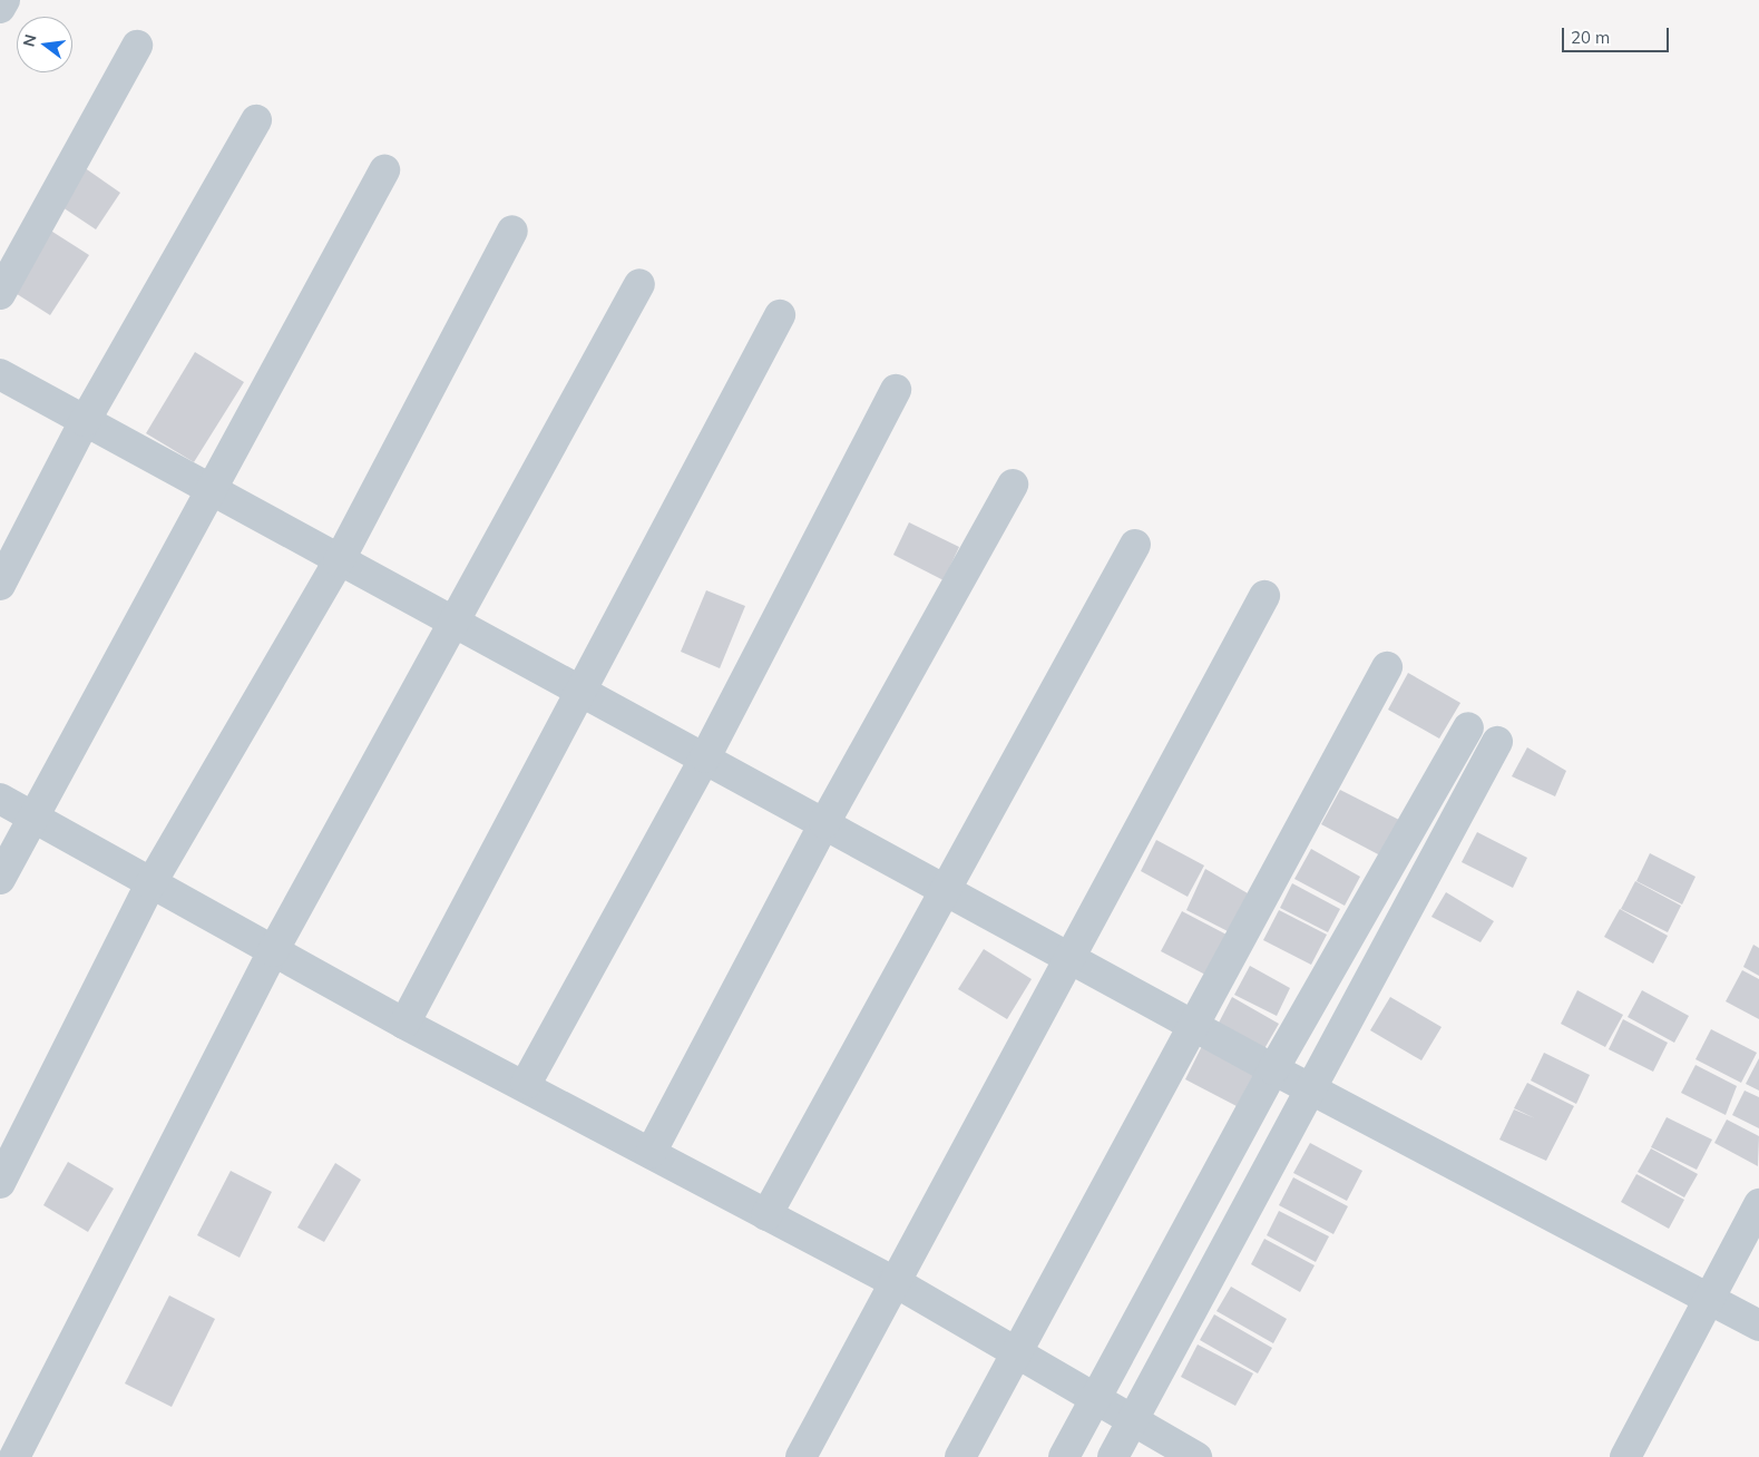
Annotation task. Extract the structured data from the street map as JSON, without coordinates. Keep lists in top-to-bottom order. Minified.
{"scale_bar":"20 m","north":"left"}
